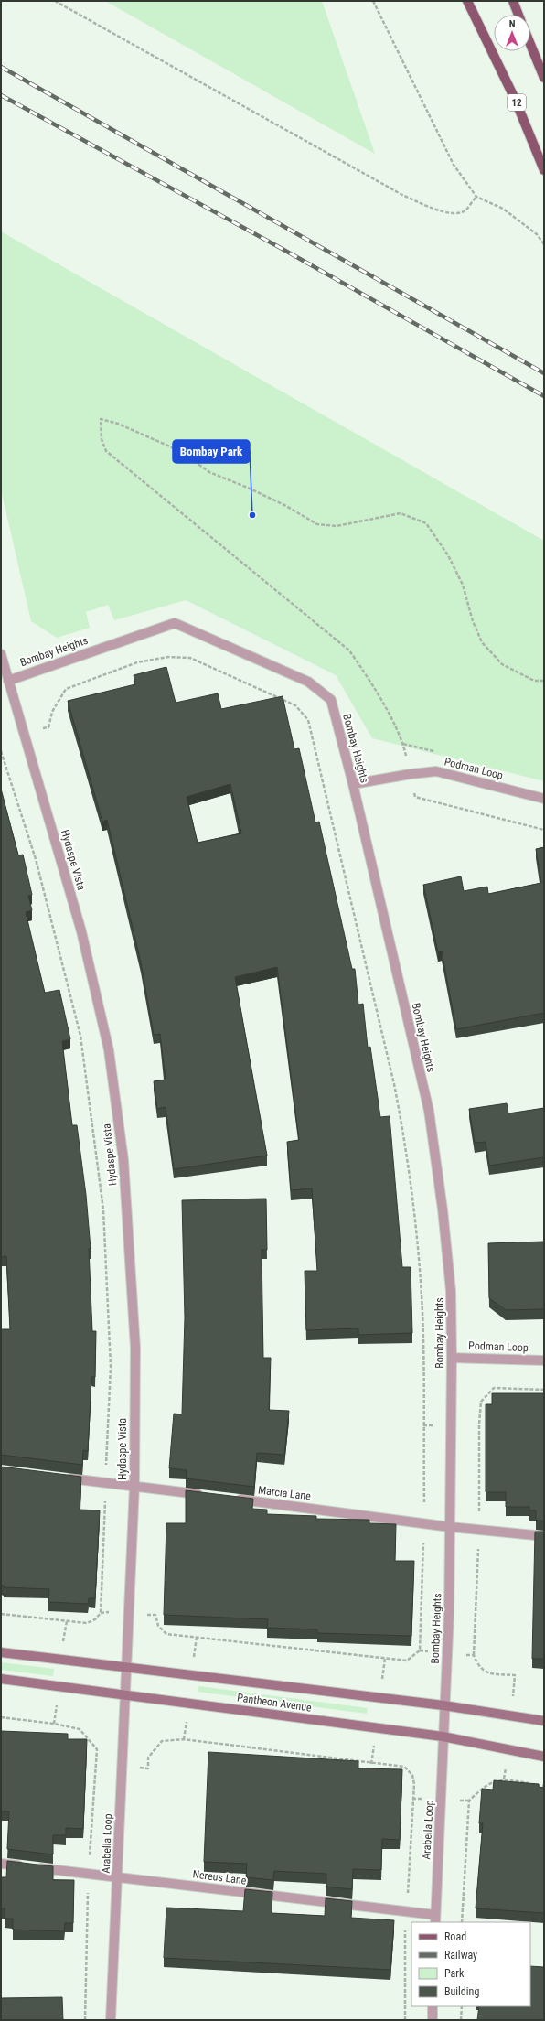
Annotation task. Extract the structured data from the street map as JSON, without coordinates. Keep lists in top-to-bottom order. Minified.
{"streets":{"main road":["12","Pantheon Avenue"],"street":["Bombay Heights","Podman Loop","Hydaspe Vista","Marcia Lane","Arabella Loop","Nereus Lane"]},"crossings":[["Bombay Heights","Podman Loop"],["Bombay Heights","Hydaspe Vista"],["Bombay Heights","Marcia Lane"],["Bombay Heights","Pantheon Avenue"],["Bombay Heights","Arabella Loop"],["Hydaspe Vista","Pantheon Avenue"],["Hydaspe Vista","Arabella Loop"],["Pantheon Avenue","Arabella Loop"],["Arabella Loop","Nereus Lane"]],"places":["Bombay Park"],"legend":["Road","Railway","Park","Building"],"north":"top"}
